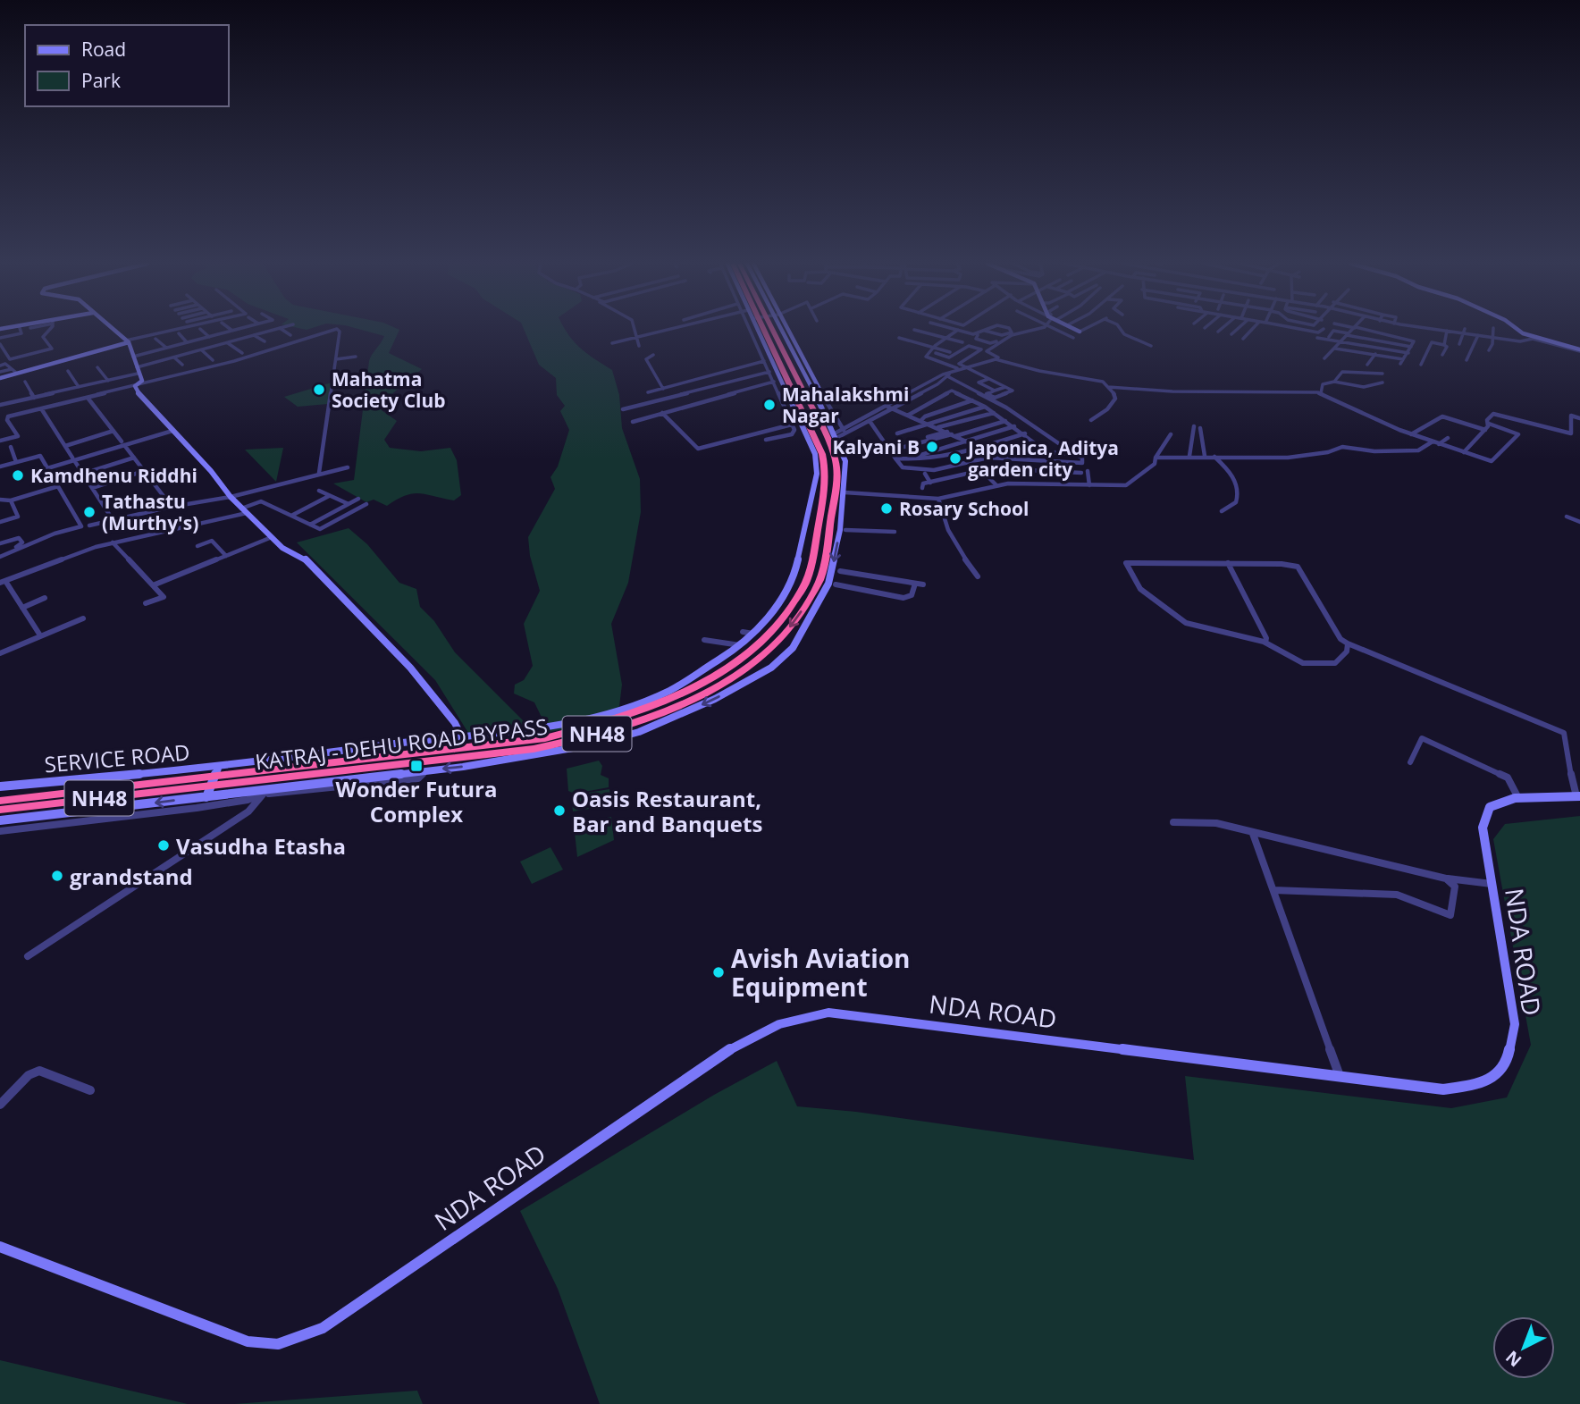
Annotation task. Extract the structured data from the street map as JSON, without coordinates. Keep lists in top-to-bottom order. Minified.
{"streets":{"highway":["NH48","KATRAJ - DEHU ROAD BYPASS"],"street":["SERVICE ROAD","NDA ROAD"]},"crossings":[["NH48","KATRAJ - DEHU ROAD BYPASS"],["KATRAJ - DEHU ROAD BYPASS","SERVICE ROAD"]],"places":{"other":["Mahatma Society Club","Mahalakshmi Nagar","Kalyani B","Japonica, Aditya garden city","Kamdhenu Riddhi","Rosary School","Tathastu (Murthy's)","Oasis Restaurant, Bar and Banquets","Vasudha Etasha","grandstand","Avish Aviation Equipment"],"transit":["Wonder Futura Complex"]},"legend":["Road","Park"],"north":"bottom left"}
